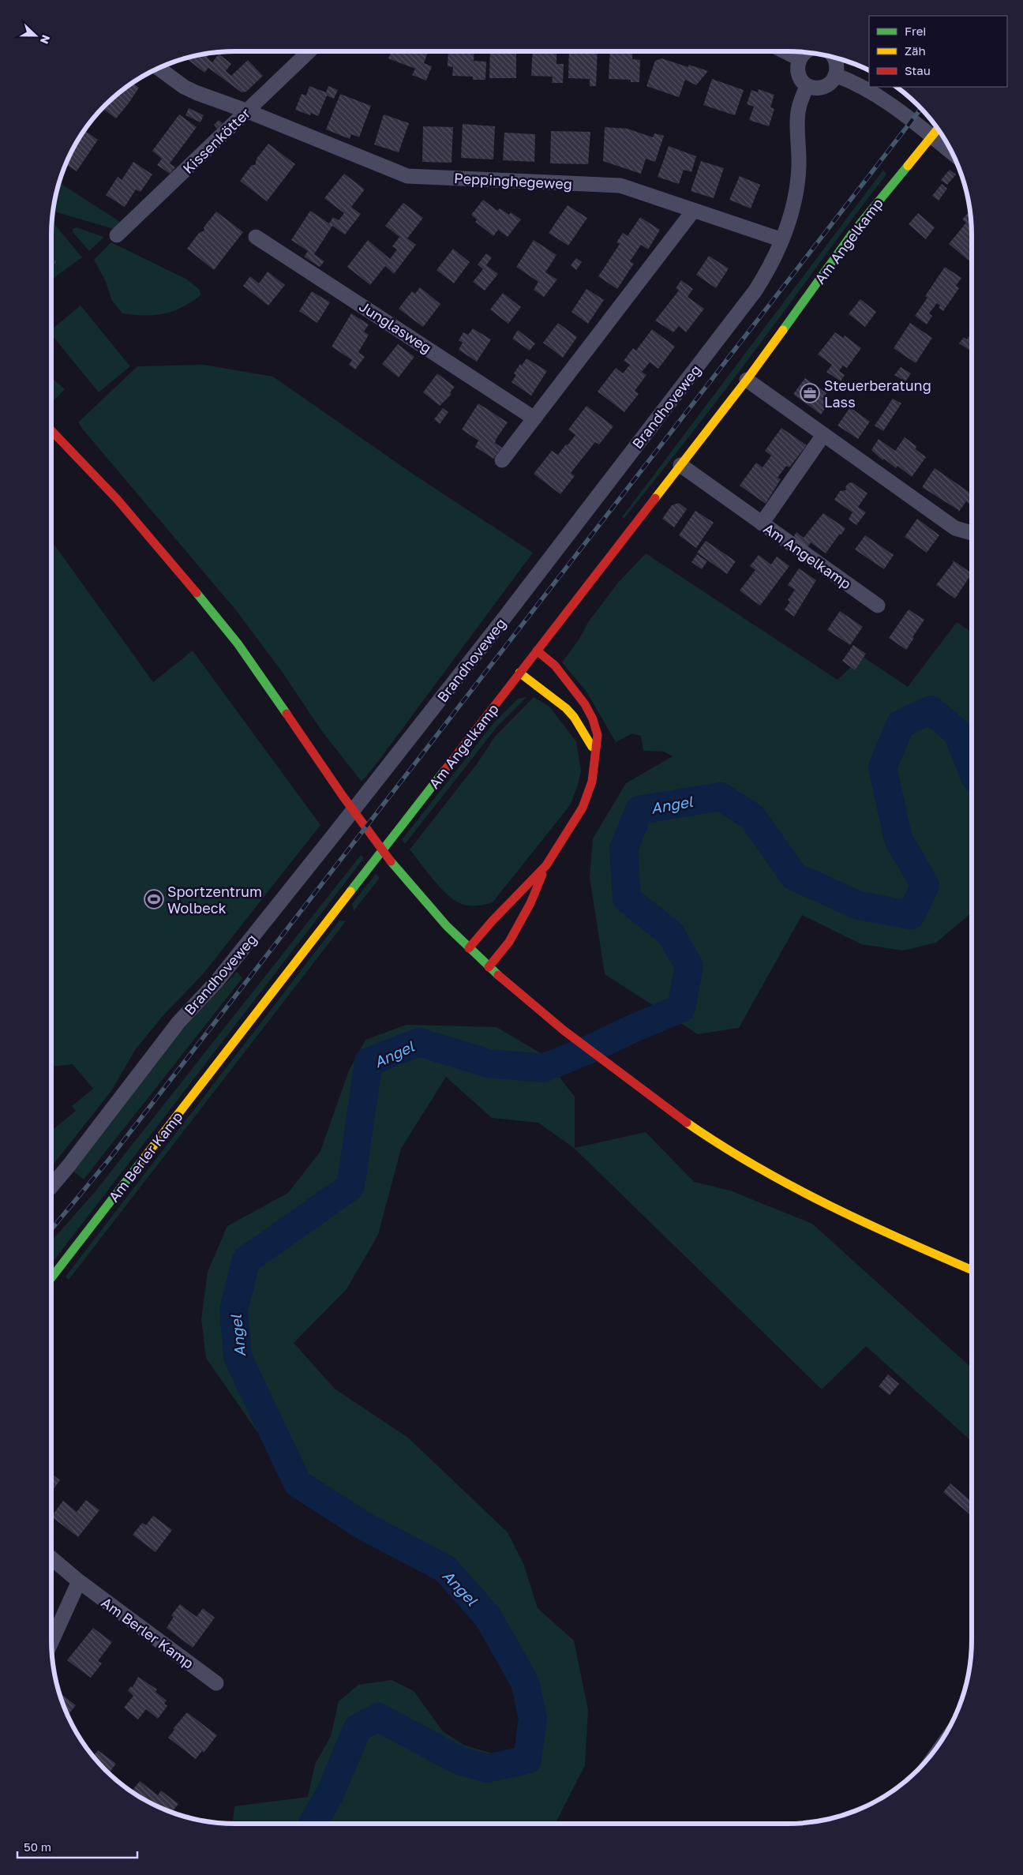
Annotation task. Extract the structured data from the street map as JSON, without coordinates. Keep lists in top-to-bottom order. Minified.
{"streets":{"main road":["Am Angelkamp","Am Berler Kamp"],"street":["Kissenkötter","Peppinghegeweg","Junglasweg","Brandhoveweg"]},"crossings":[["Kissenkötter","Peppinghegeweg"],["Peppinghegeweg","Brandhoveweg"],["Am Angelkamp","Am Berler Kamp"]],"water":["Angel"],"places":{"office":["Steuerberatung Lass"],"sports":["Sportzentrum Wolbeck"]},"legend":["Frei","Zäh","Stau"],"scale_bar":"50 m","north":"right"}
